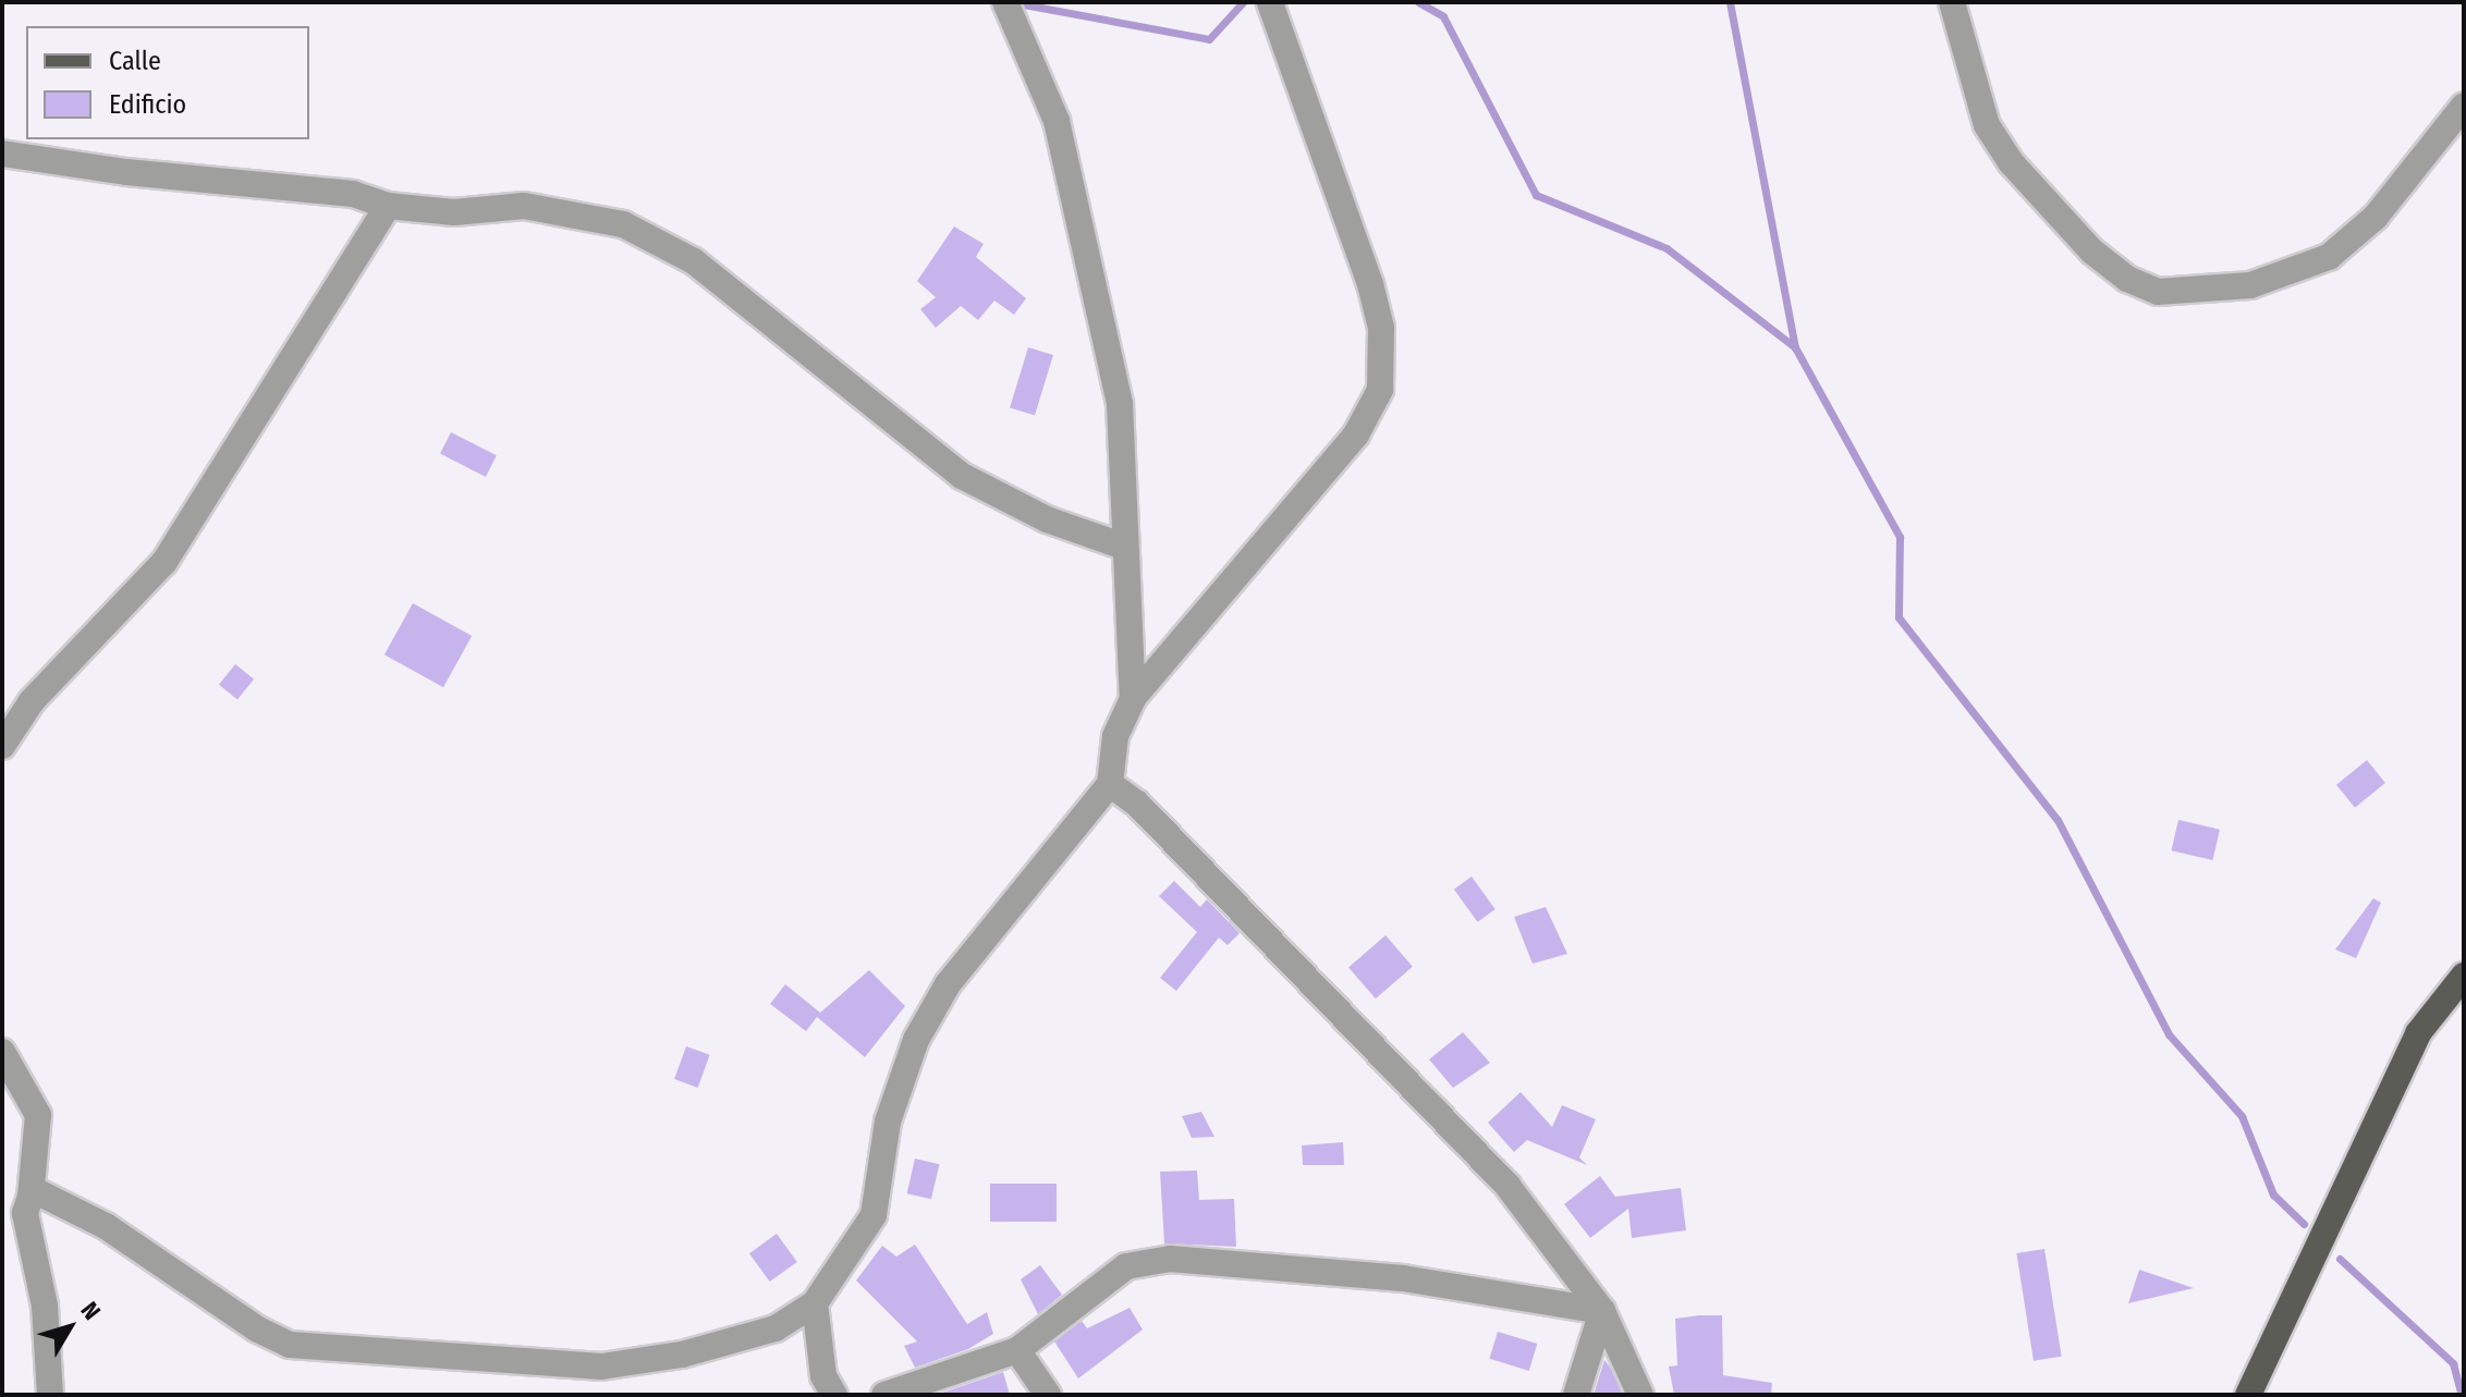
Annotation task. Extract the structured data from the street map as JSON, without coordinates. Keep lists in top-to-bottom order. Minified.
{"legend":["Calle","Edificio"],"north":"top right"}
